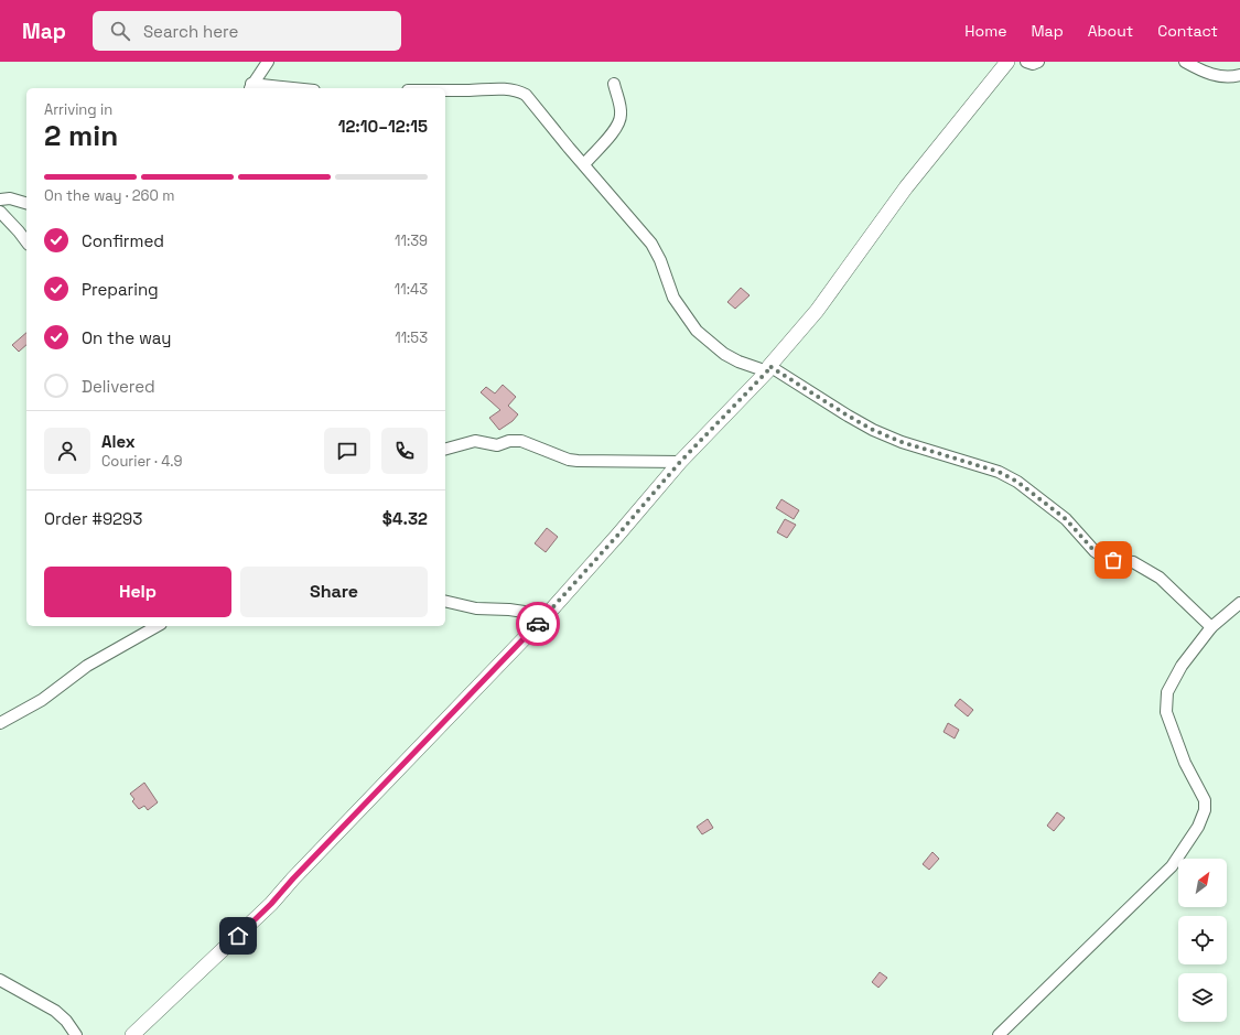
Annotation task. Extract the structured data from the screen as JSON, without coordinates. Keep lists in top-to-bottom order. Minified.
{"north":"top right","page":{"header":"Map","search":"Search here","nav":["Home","Map","About","Contact"],"heading":["2 min","Arriving in","12:10–12:15"],"panel":["Alex","Courier · 4.9","Order #9293","$4.32"],"bar":"On the way · 260 m","list":[["Confirmed","11:39"],["Preparing","11:43"],["On the way","11:53"],"Delivered"],"buttons":["Help","Share"]}}
